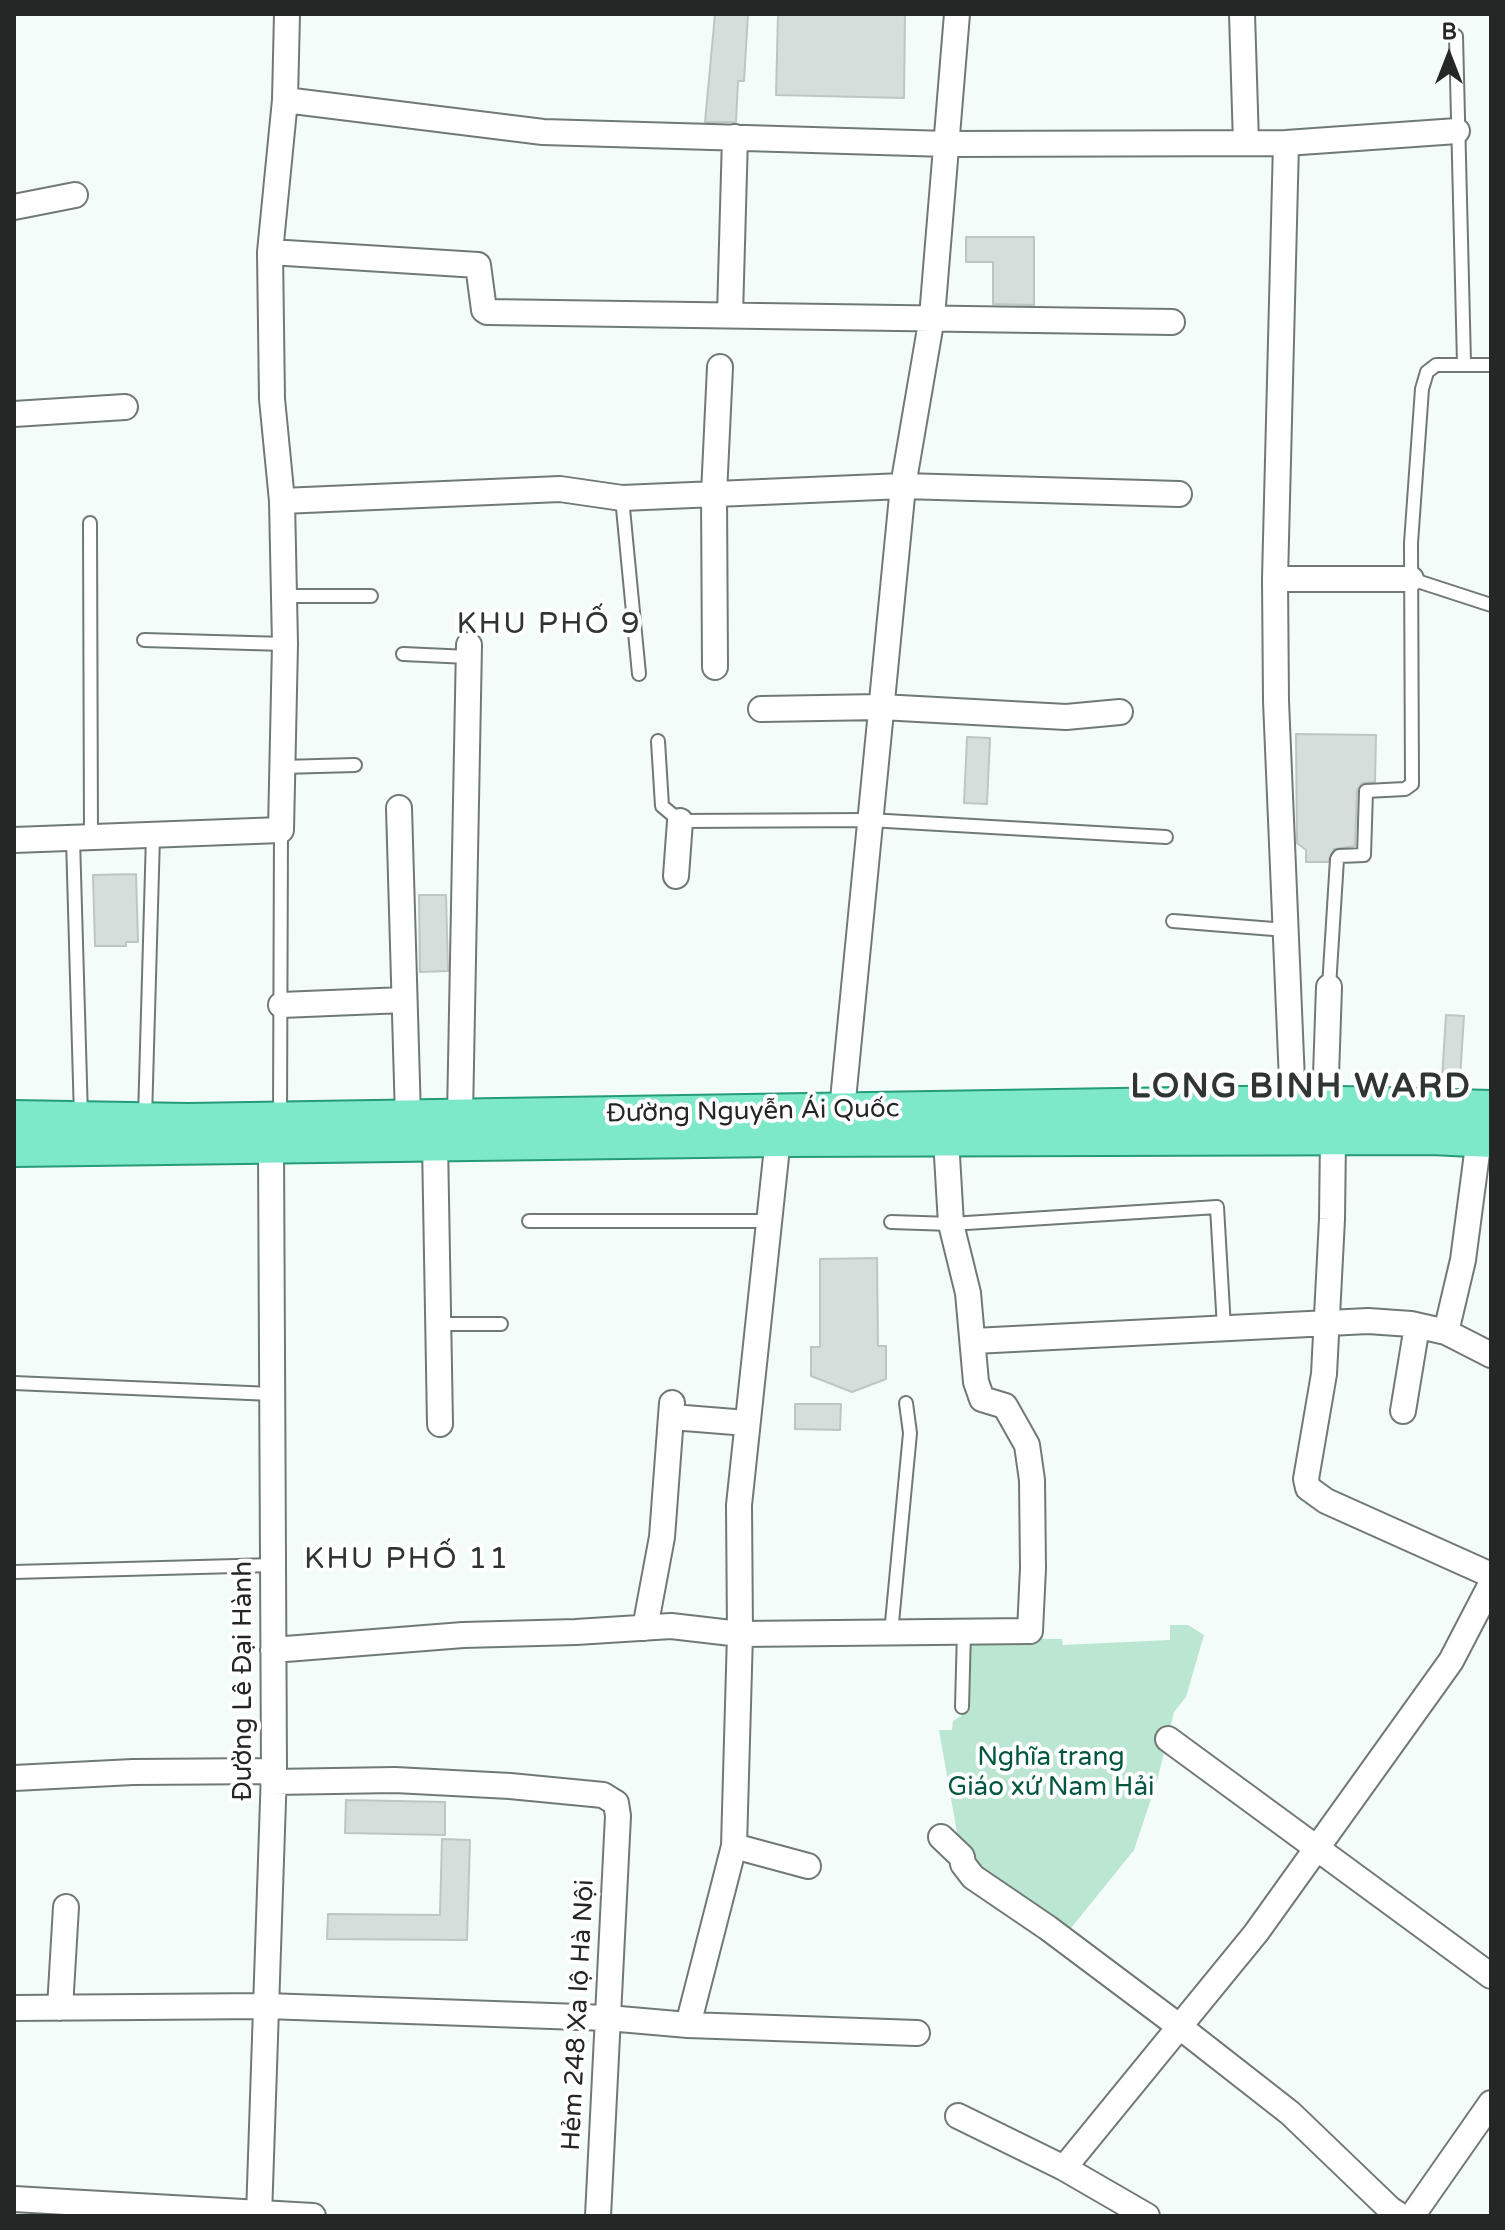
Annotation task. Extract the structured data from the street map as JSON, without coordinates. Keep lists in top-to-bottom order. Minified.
{"streets":{"main road":["Đường Nguyễn Ái Quốc"],"street":["Đường Lê Đại Hành","Hẻm 248 Xa lộ Hà Nội"]},"crossings":[["Đường Nguyễn Ái Quốc","Đường Lê Đại Hành"],["Đường Lê Đại Hành","Hẻm 248 Xa lộ Hà Nội"]],"districts":["KHU PHỐ 9","LONG BINH WARD","KHU PHỐ 11"],"parks":["Nghĩa trang Giáo xứ Nam Hải"],"north":"top"}
